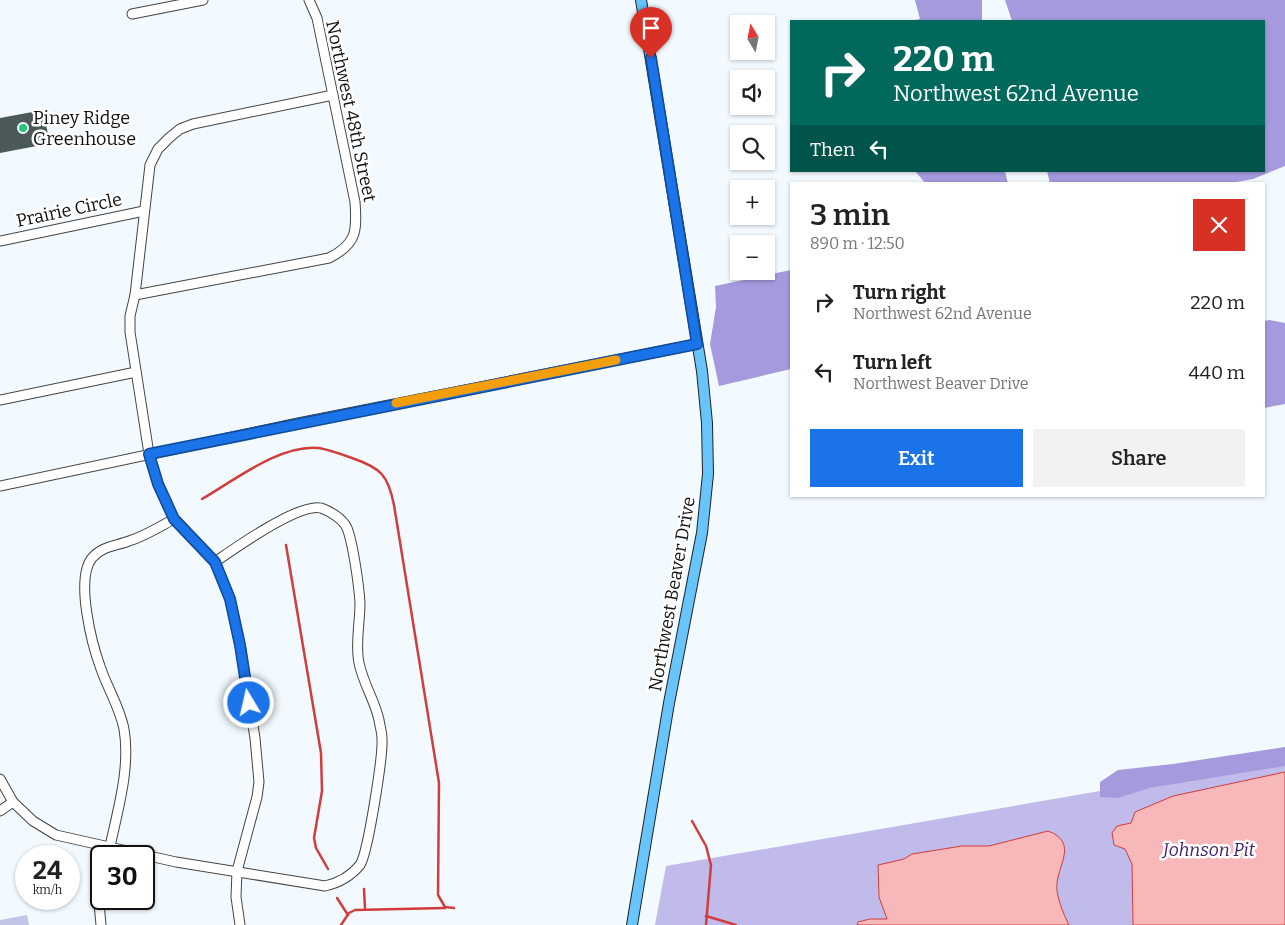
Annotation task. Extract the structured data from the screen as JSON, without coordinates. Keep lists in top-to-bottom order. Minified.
{"streets":{"main road":["Northwest Beaver Drive"],"street":["Northwest 48th Street","Prairie Circle"]},"parks":["Johnson Pit"],"places":["Piney Ridge Greenhouse"],"north":"top","page":{"map_buttons":["+","−"],"turn":["220 m","Northwest 62nd Avenue"],"then":"Then","heading":["3 min","890 m · 12:50"],"list":[{"name":"Turn right","note":"Northwest 62nd Avenue","value":"220 m"},{"name":"Turn left","note":"Northwest Beaver Drive","value":"440 m"}],"buttons":["Exit","Share"],"speed":"24 km/h","limit":"30"}}
